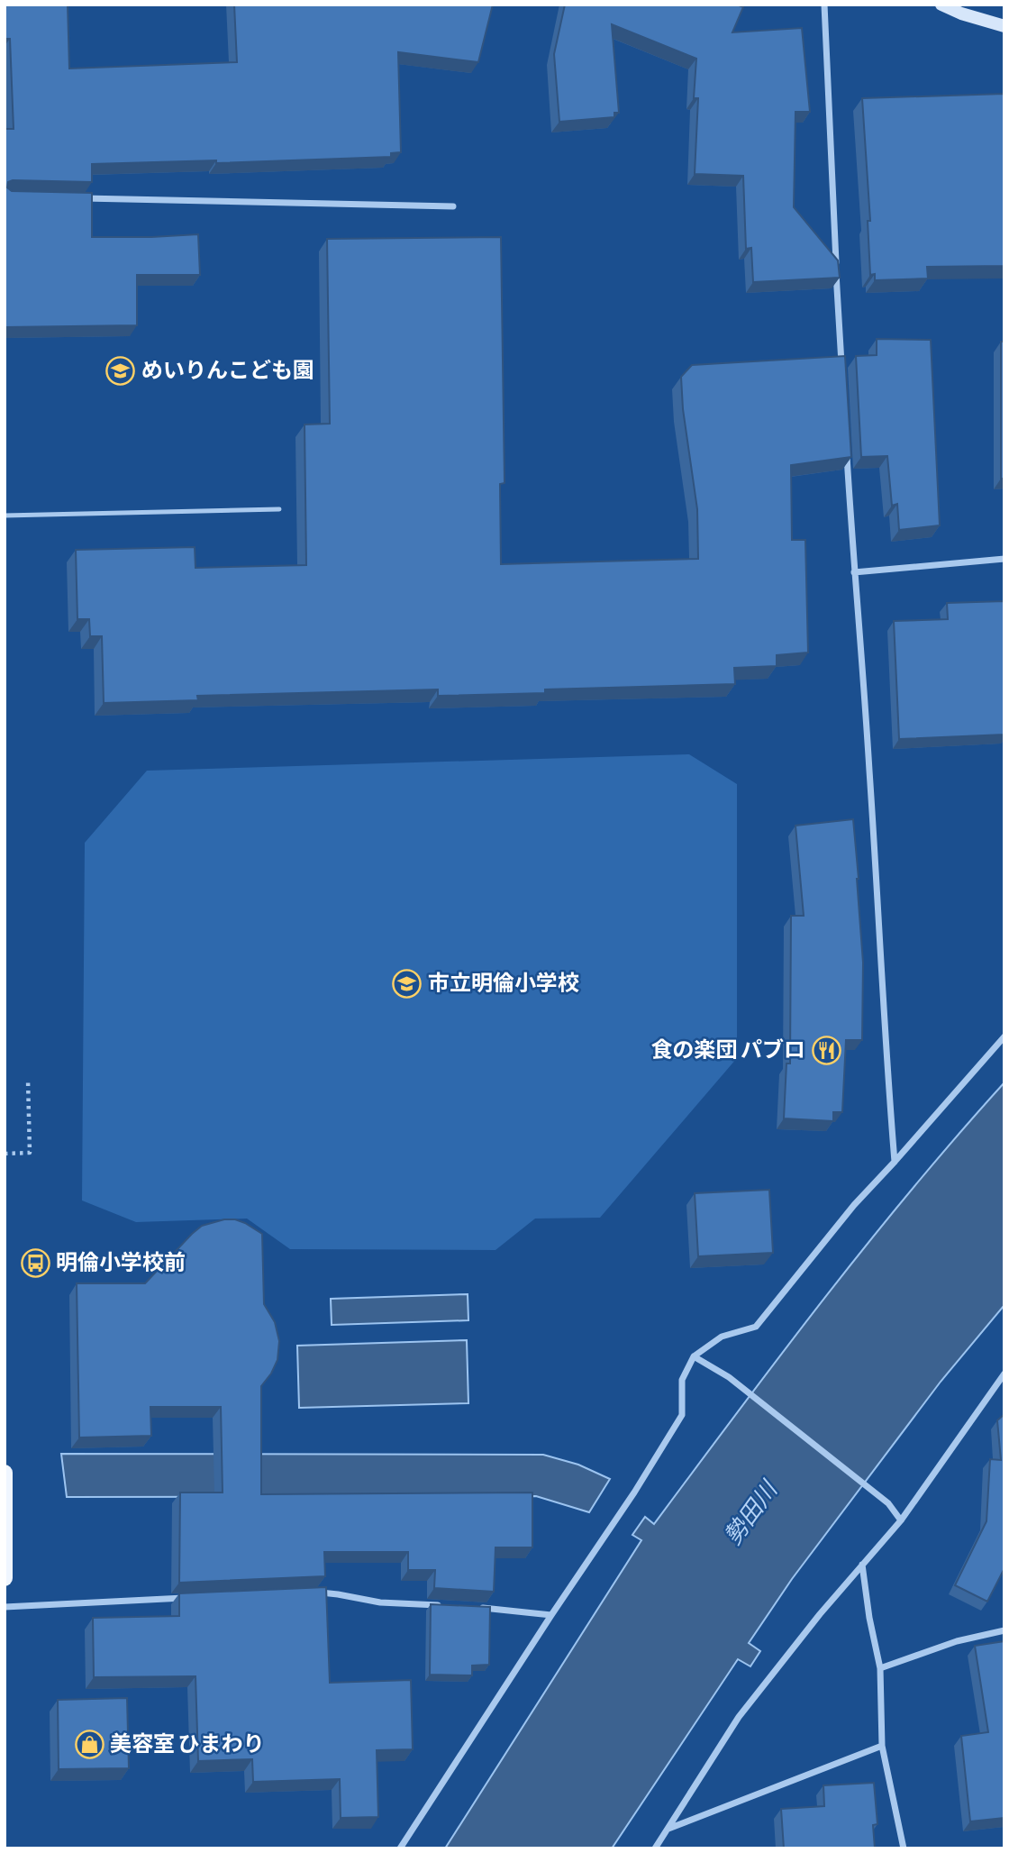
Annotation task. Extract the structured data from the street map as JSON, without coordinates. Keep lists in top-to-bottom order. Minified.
{"water":["勢田川"],"places":{"school or university":["めいりんこども園","市立明倫小学校"],"restaurant":["食の楽団 パブロ"],"bus stop":["明倫小学校前"],"shop":["美容室 ひまわり"]}}
